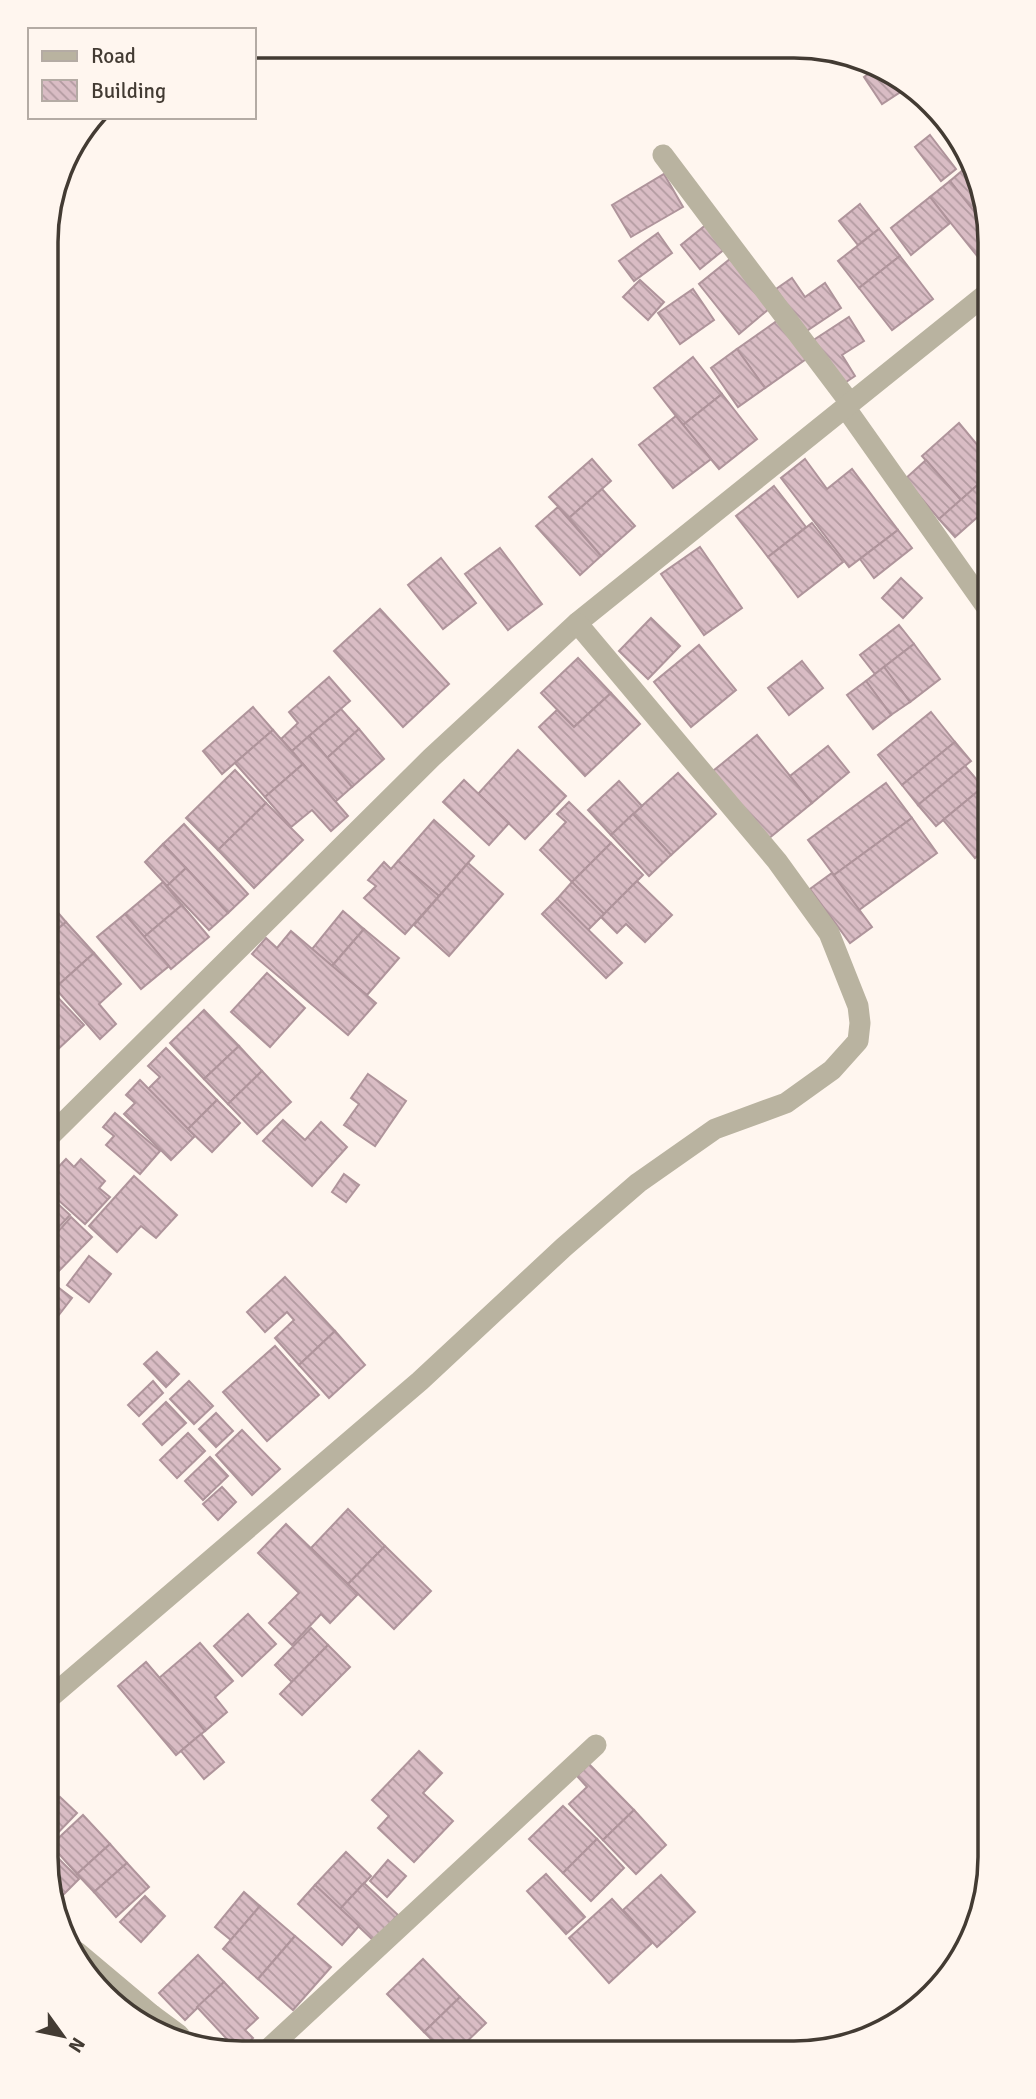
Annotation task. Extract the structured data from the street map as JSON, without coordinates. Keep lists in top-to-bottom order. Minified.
{"legend":["Road","Building"],"north":"bottom right"}
